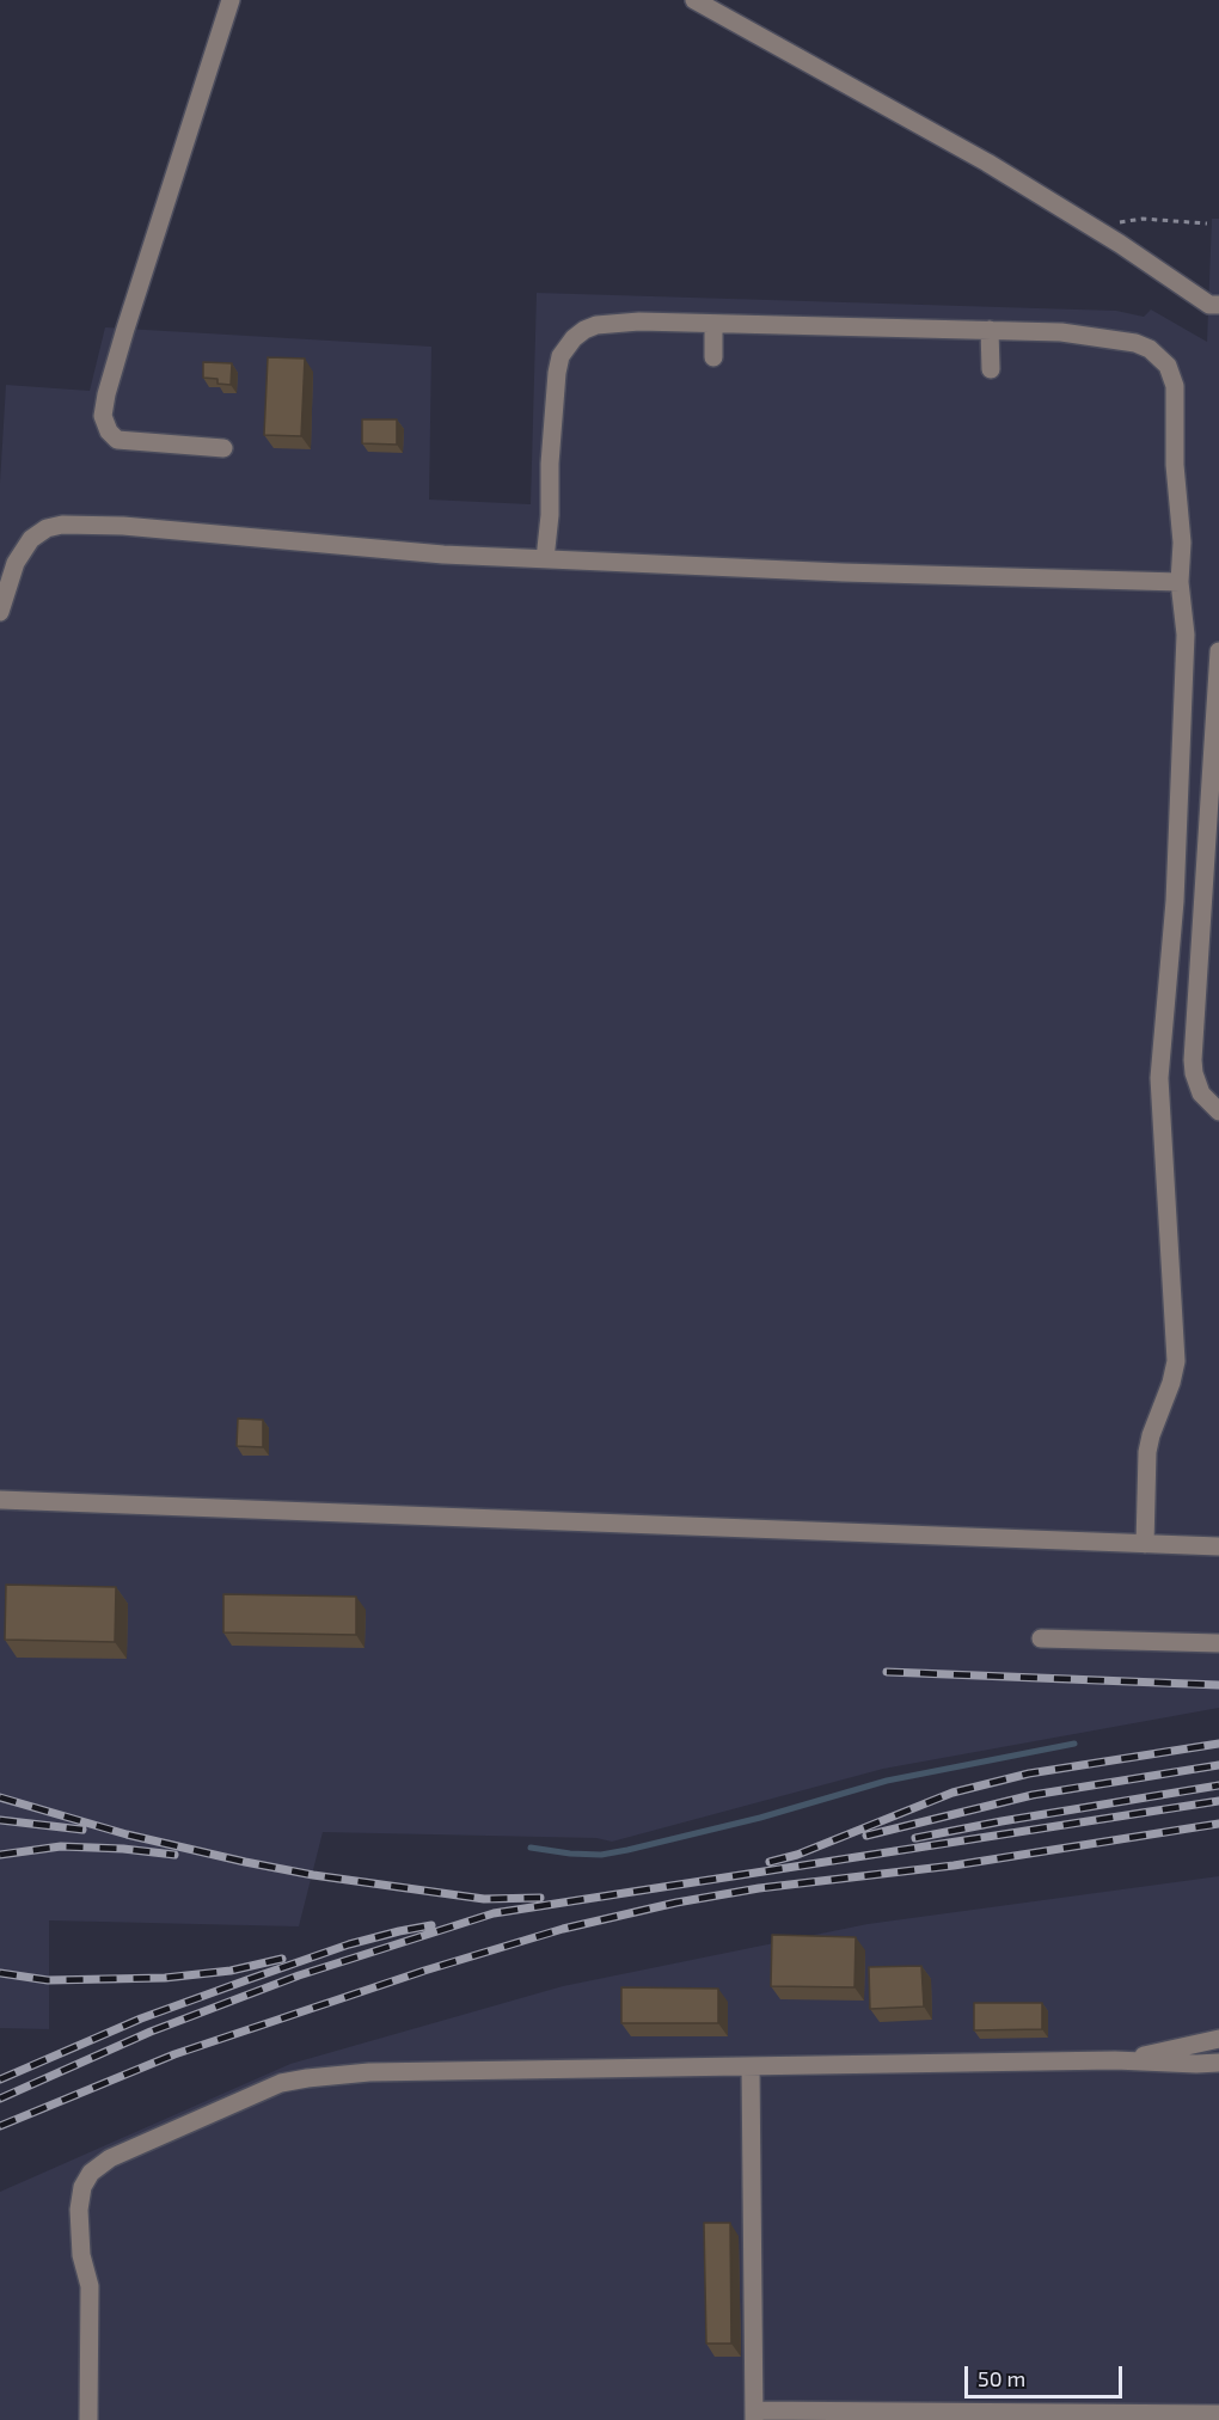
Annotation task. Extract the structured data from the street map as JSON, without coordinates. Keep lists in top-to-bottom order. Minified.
{"scale_bar":"50 m"}
